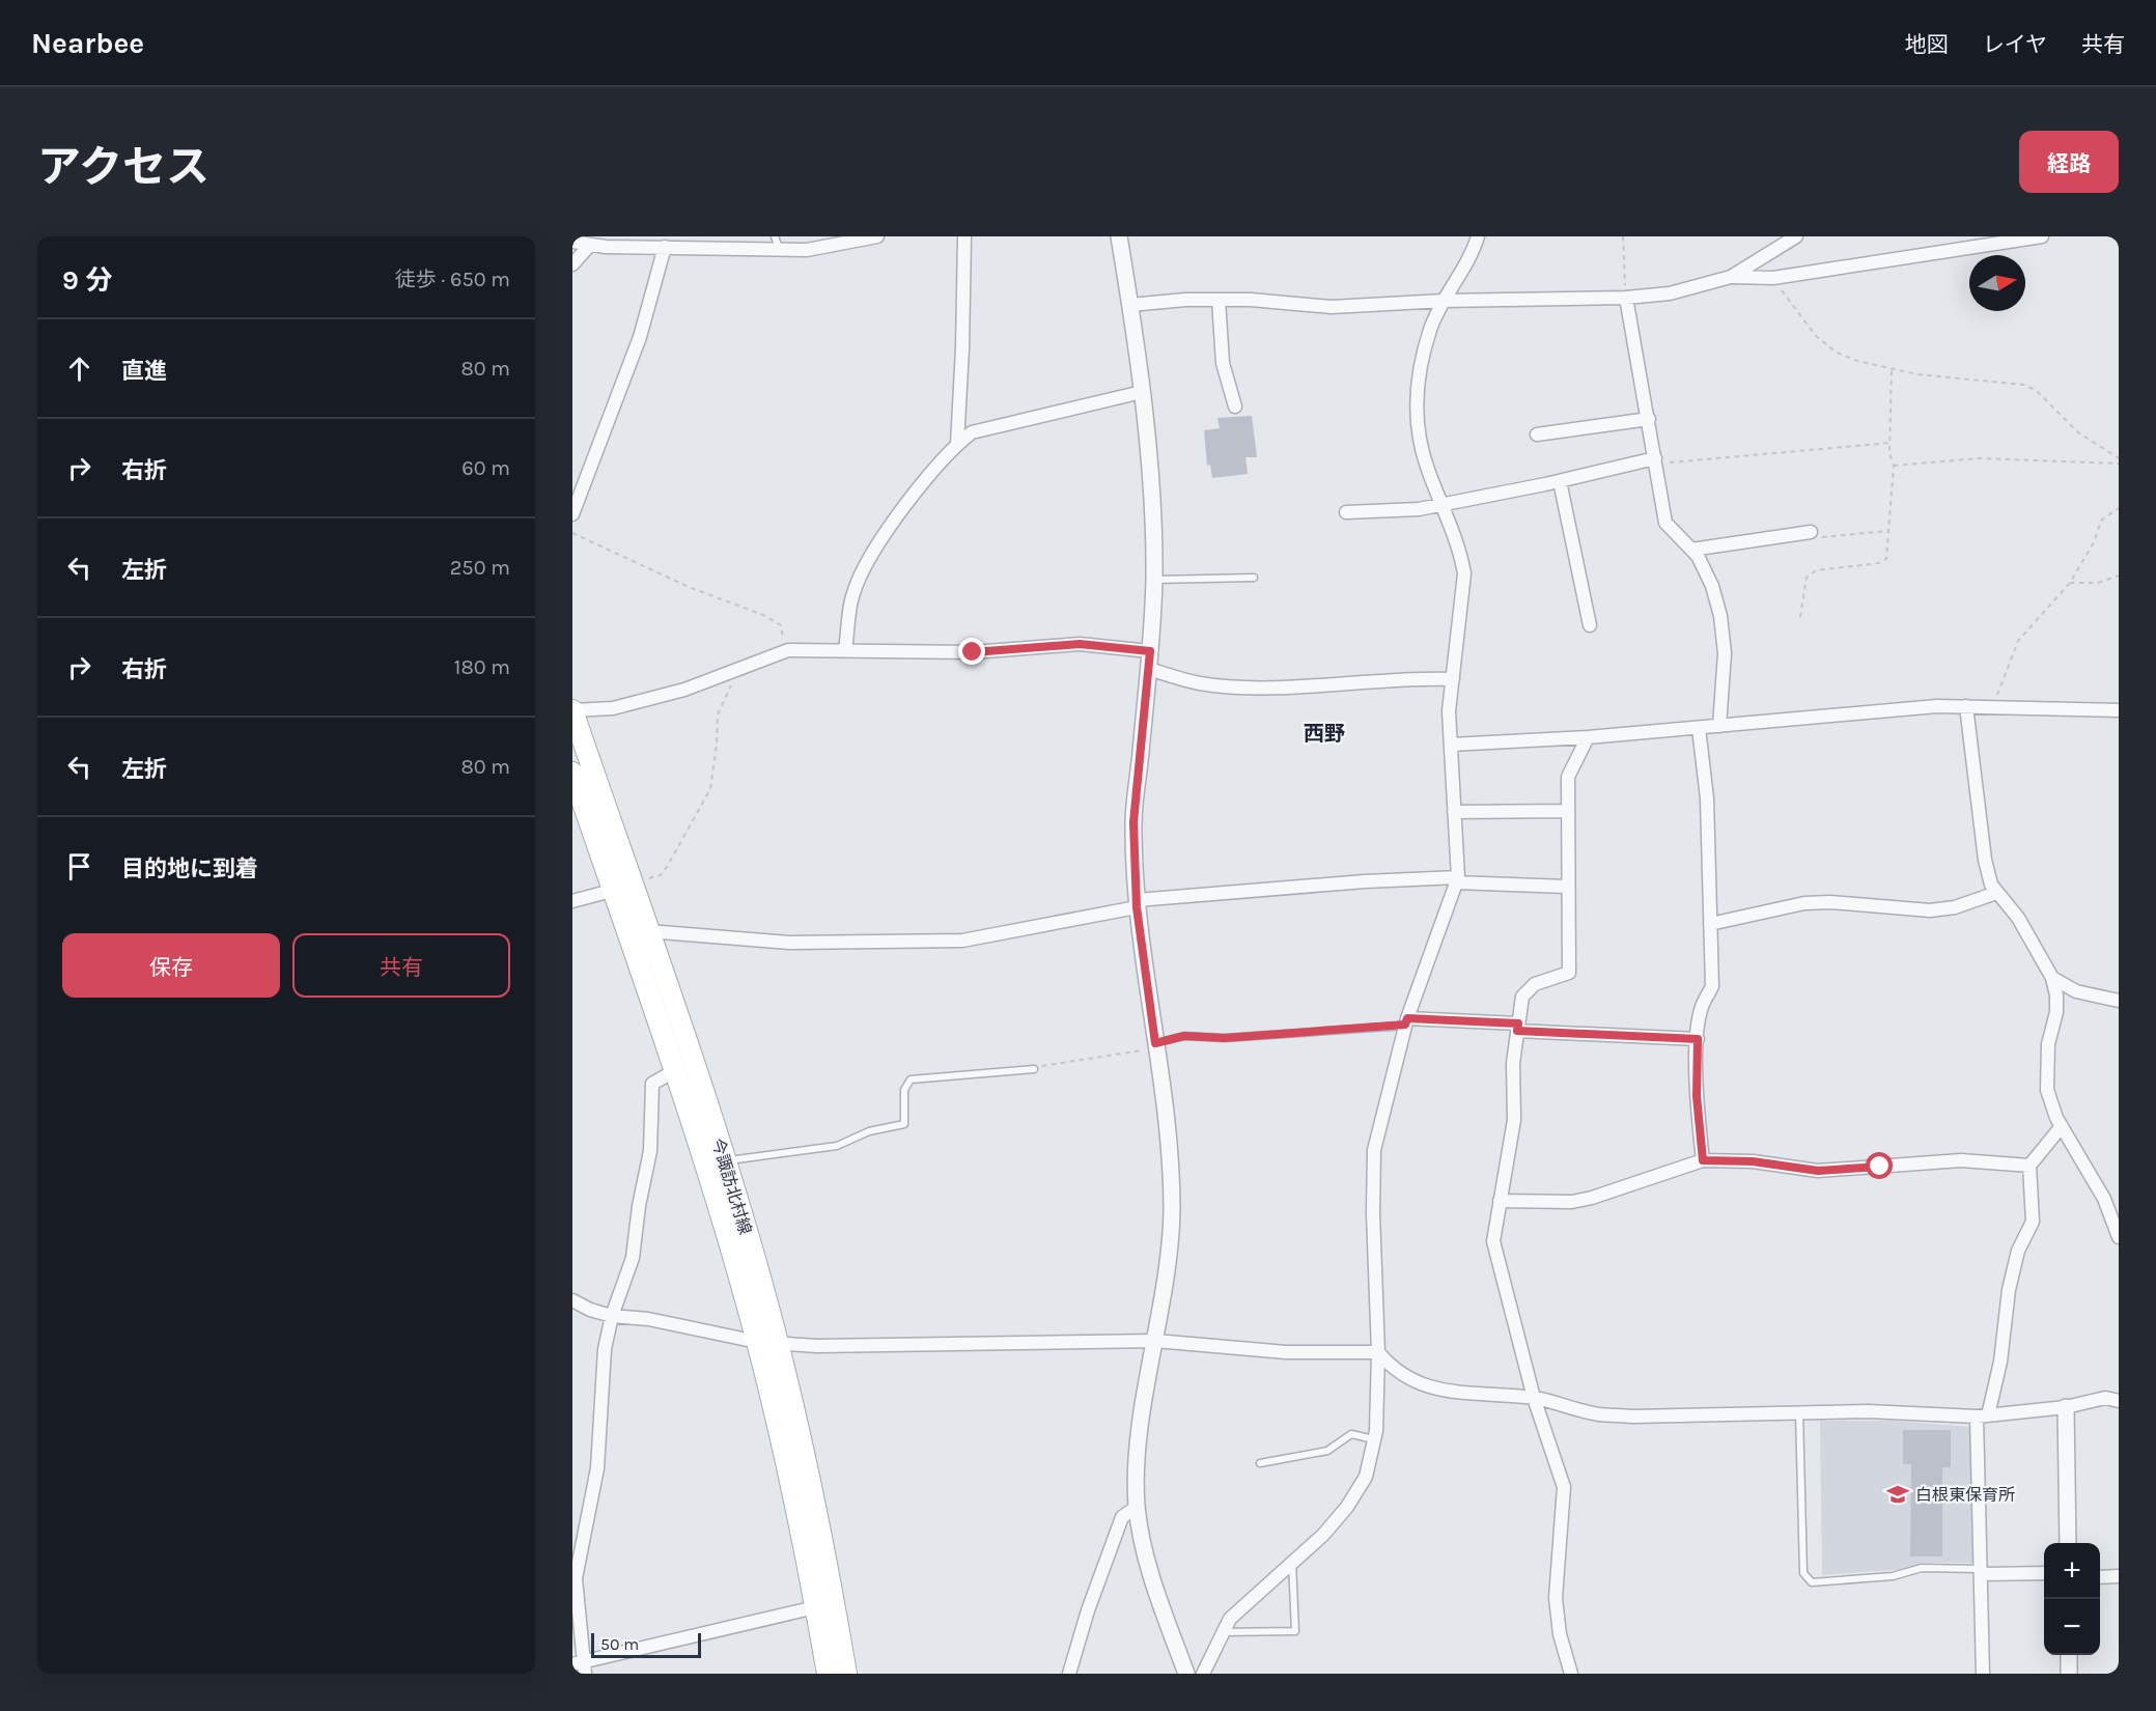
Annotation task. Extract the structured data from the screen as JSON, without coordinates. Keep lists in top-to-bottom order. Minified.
{"streets":{"main road":["今諏訪北村線"]},"districts":["西野"],"places":{"school or university":["白根東保育所"]},"scale_bar":"50 m","north":"right","page":{"header":"Nearbee","nav":["地図","レイヤ","共有"],"title":"アクセス","buttons":["経路",["保存","共有"]],"heading":["9 分","徒歩 · 650 m"],"list":[["直進","80 m"],["右折","60 m"],["左折","250 m"],["右折","180 m"],["左折","80 m"],"目的地に到着"],"map_buttons":["+","−"],"scale":"50 m"}}
